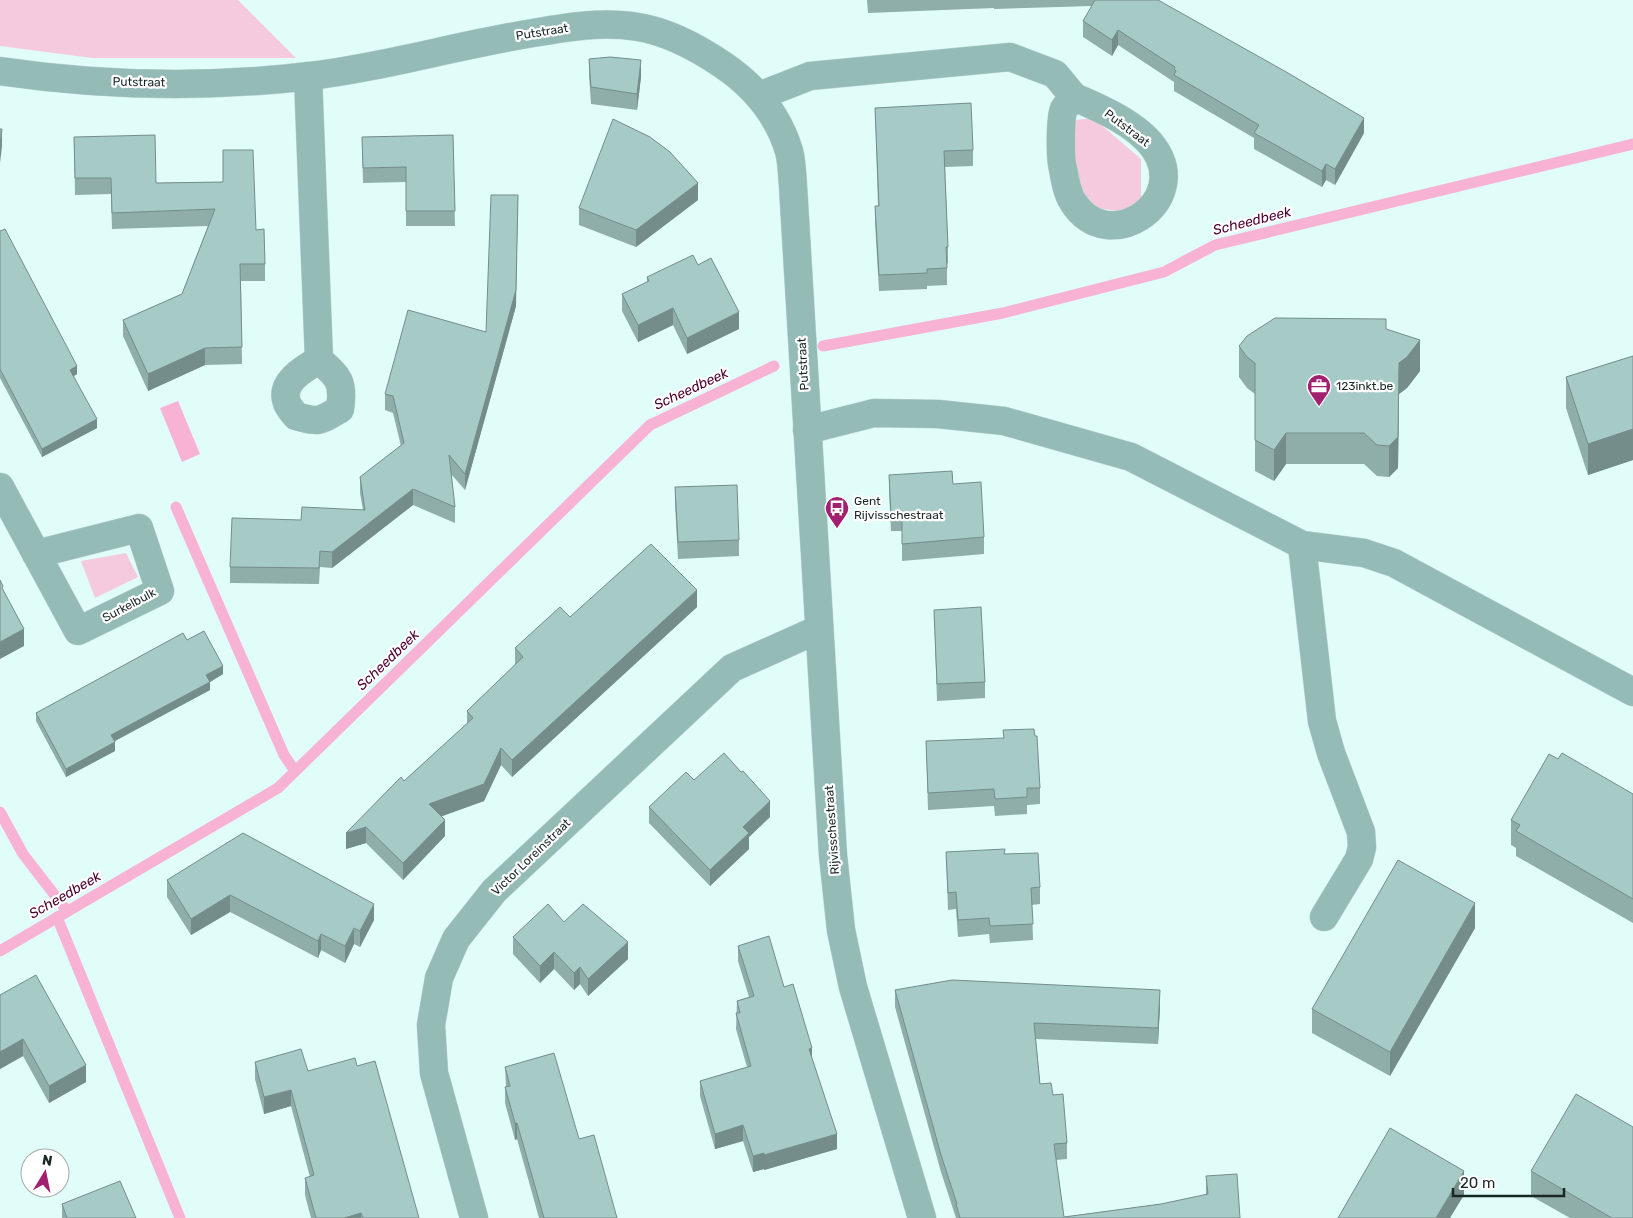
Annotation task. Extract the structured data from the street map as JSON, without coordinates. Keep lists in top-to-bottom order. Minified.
{"streets":{"street":["Putstraat","Surkelbulk","Rijvisschestraat","Victor Loreinstraat"]},"crossings":[["Putstraat","Rijvisschestraat"],["Rijvisschestraat","Victor Loreinstraat"]],"water":["Scheedbeek"],"places":{"office":["123inkt.be"],"bus stop":["Gent Rijvisschestraat"]},"scale_bar":"20 m","north":"top"}
